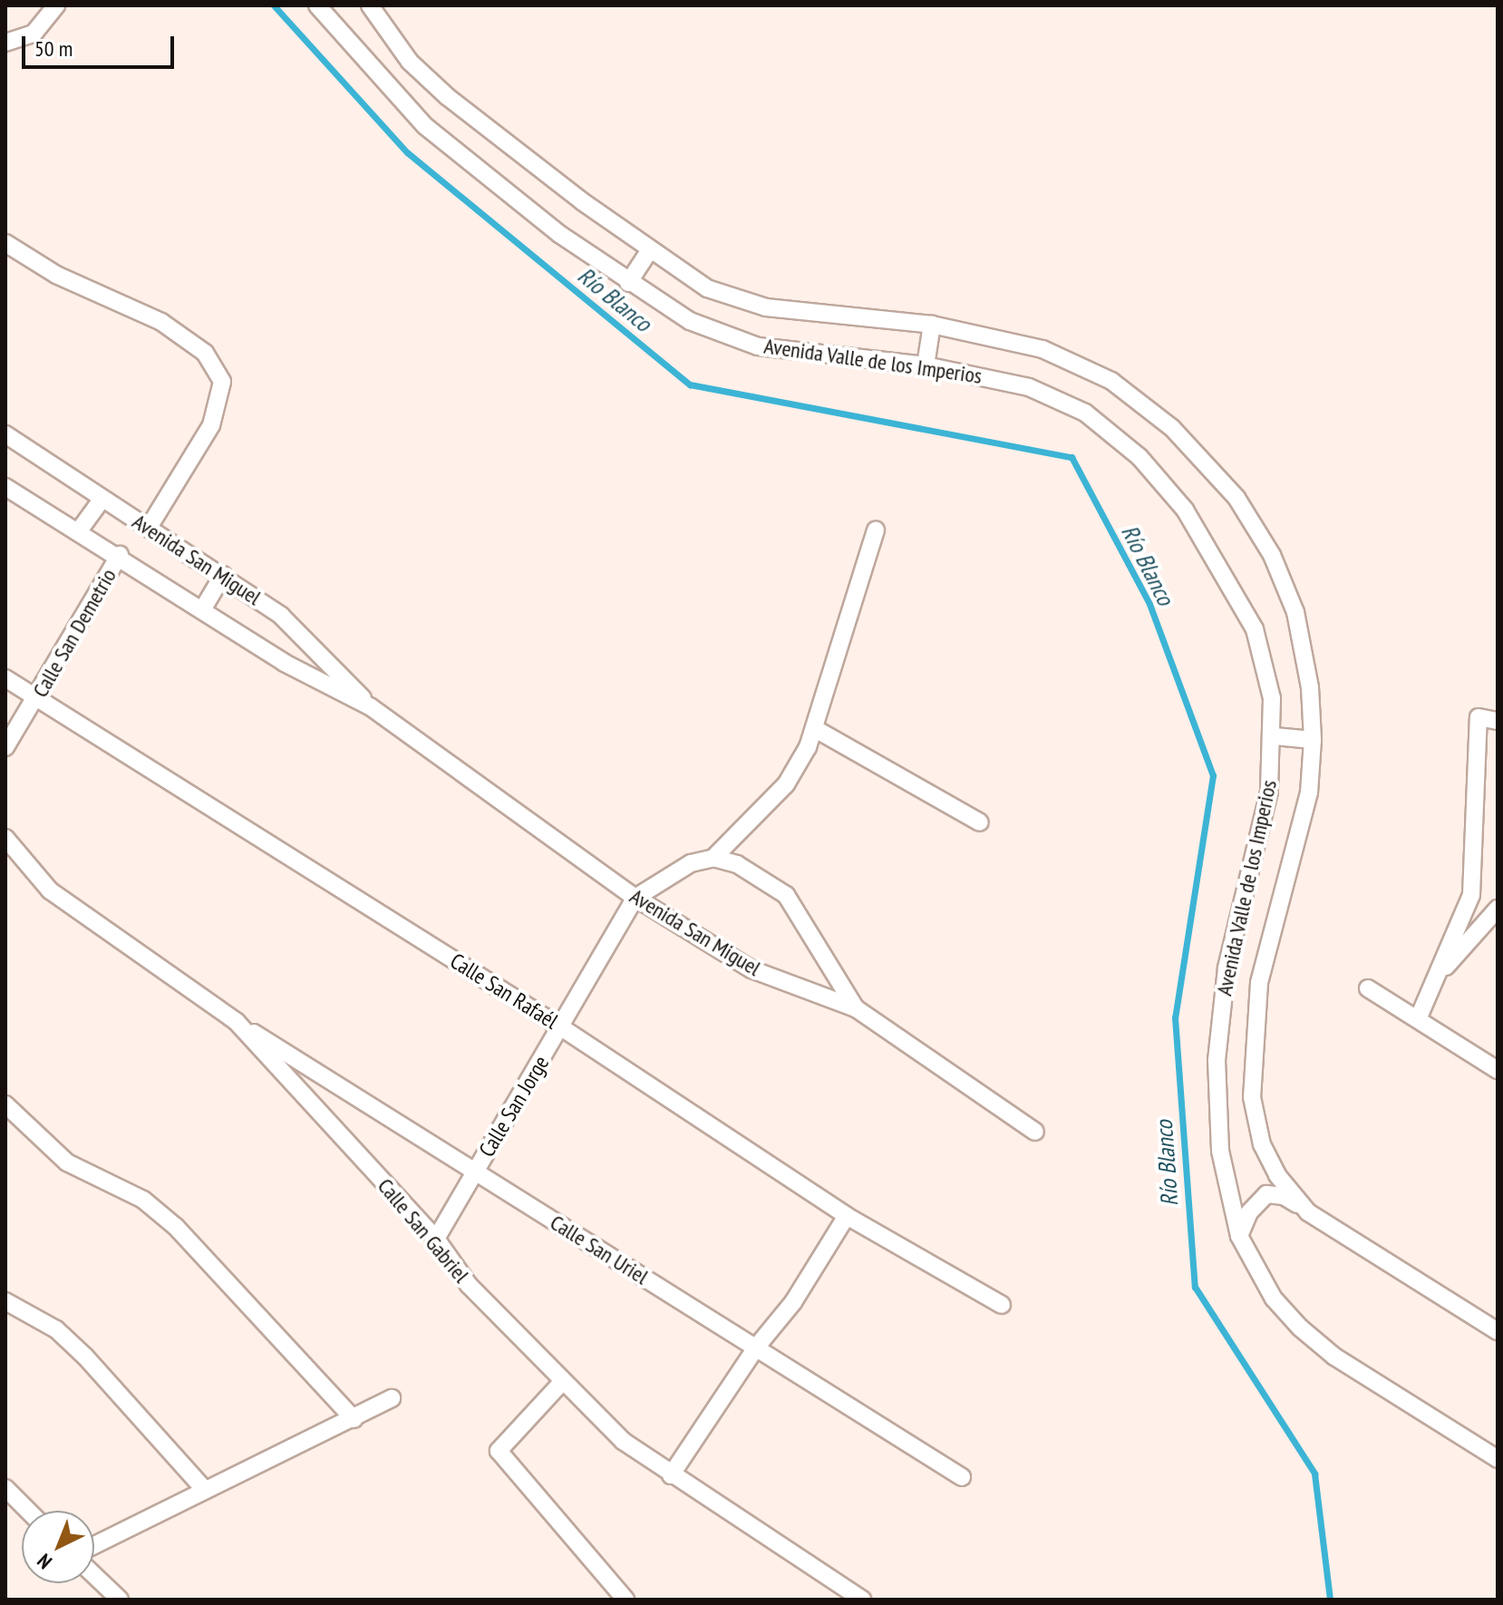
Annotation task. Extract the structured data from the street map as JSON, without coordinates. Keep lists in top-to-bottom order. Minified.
{"streets":{"street":["Avenida Valle de los Imperios","Avenida San Miguel","Calle San Demetrio","Calle San Rafaél","Calle San Jorge","Calle San Gabriel","Calle San Uriel"]},"crossings":[["Avenida San Miguel","Calle San Demetrio"],["Avenida San Miguel","Calle San Jorge"],["Calle San Demetrio","Calle San Rafaél"],["Calle San Rafaél","Calle San Jorge"],["Calle San Jorge","Calle San Gabriel"],["Calle San Jorge","Calle San Uriel"],["Calle San Gabriel","Calle San Uriel"]],"water":["Río Blanco"],"scale_bar":"50 m","north":"bottom left"}
